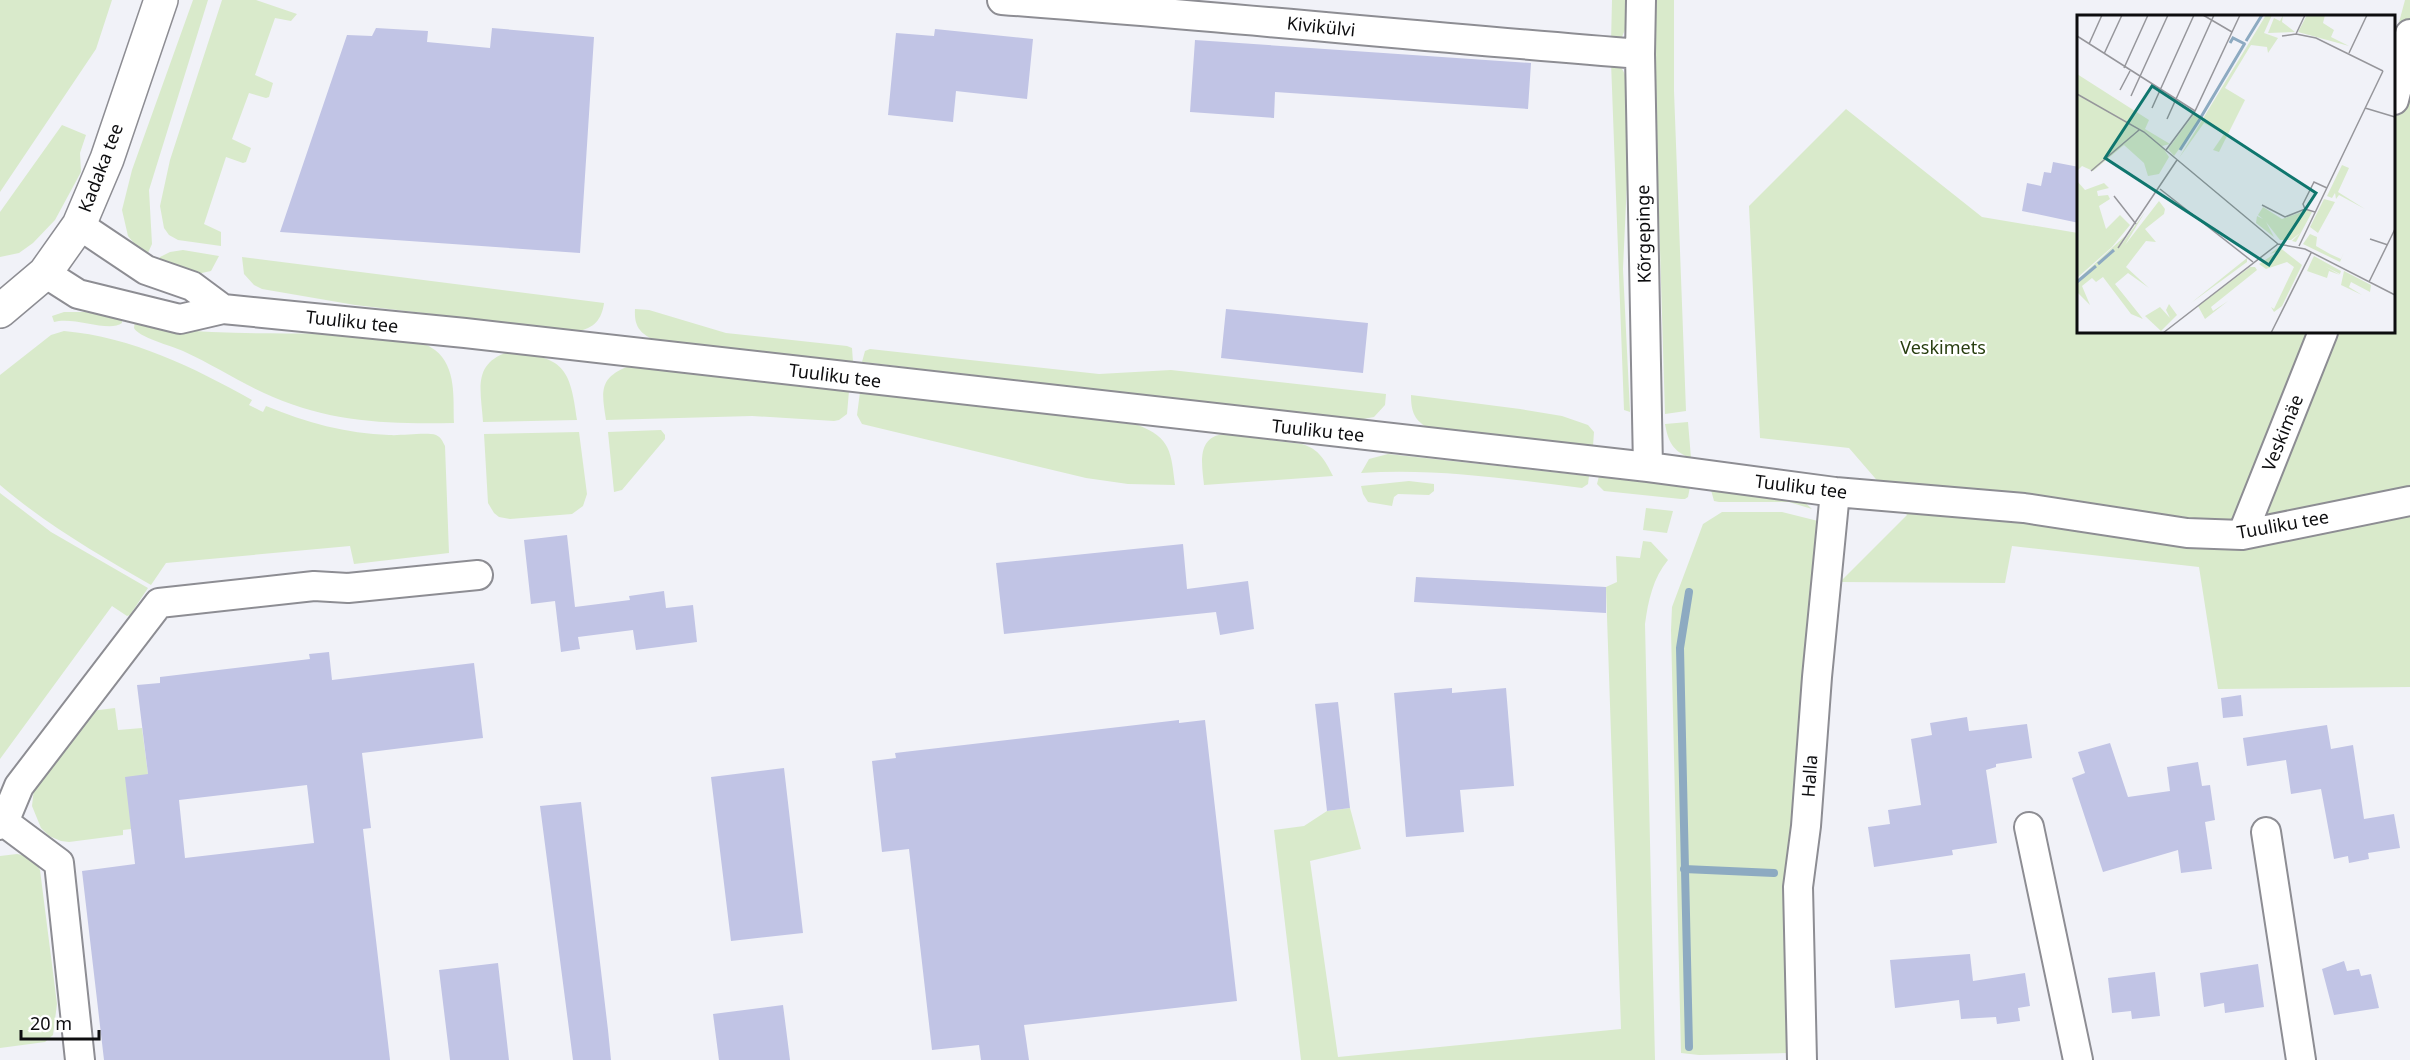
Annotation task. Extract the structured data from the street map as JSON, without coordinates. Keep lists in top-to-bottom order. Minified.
{"streets":{"main road":["Kadaka tee"],"street":["Kivikülvi","Kõrgepinge","Tuuliku tee","Veskimäe","Halla"]},"crossings":[["Kivikülvi","Kõrgepinge"],["Kadaka tee","Tuuliku tee"],["Kõrgepinge","Tuuliku tee"],["Tuuliku tee","Veskimäe"],["Tuuliku tee","Halla"]],"parks":["Veskimets"],"scale_bar":"20 m"}
